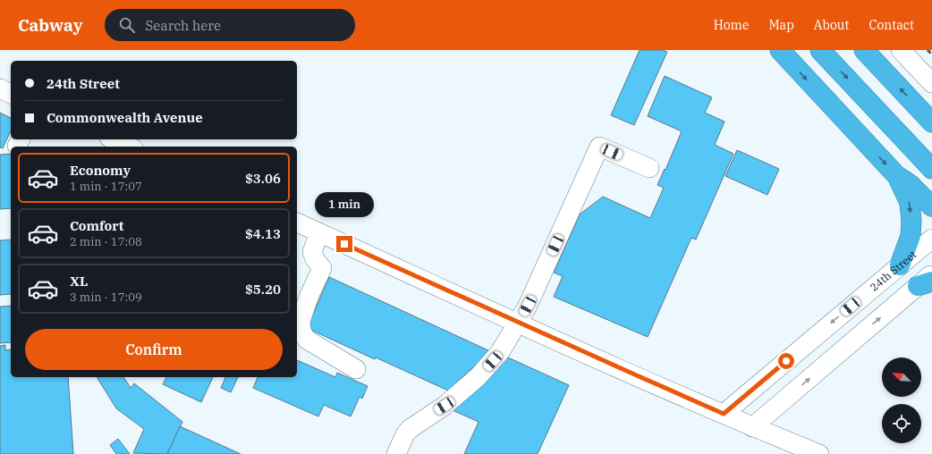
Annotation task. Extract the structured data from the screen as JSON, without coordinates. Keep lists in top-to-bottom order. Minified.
{"streets":{"street":["24th Street"]},"north":"top left","page":{"header":"Cabway","search":"Search here","nav":["Home","Map","About","Contact"],"banner":["24th Street","Commonwealth Avenue"],"list":[{"name":"Economy","note":"1 min · 17:07","value":"$3.06"},{"name":"Comfort","note":"2 min · 17:08","value":"$4.13"},{"name":"XL","note":"3 min · 17:09","value":"$5.20"}],"bubble":"1 min","buttons":"Confirm"}}
